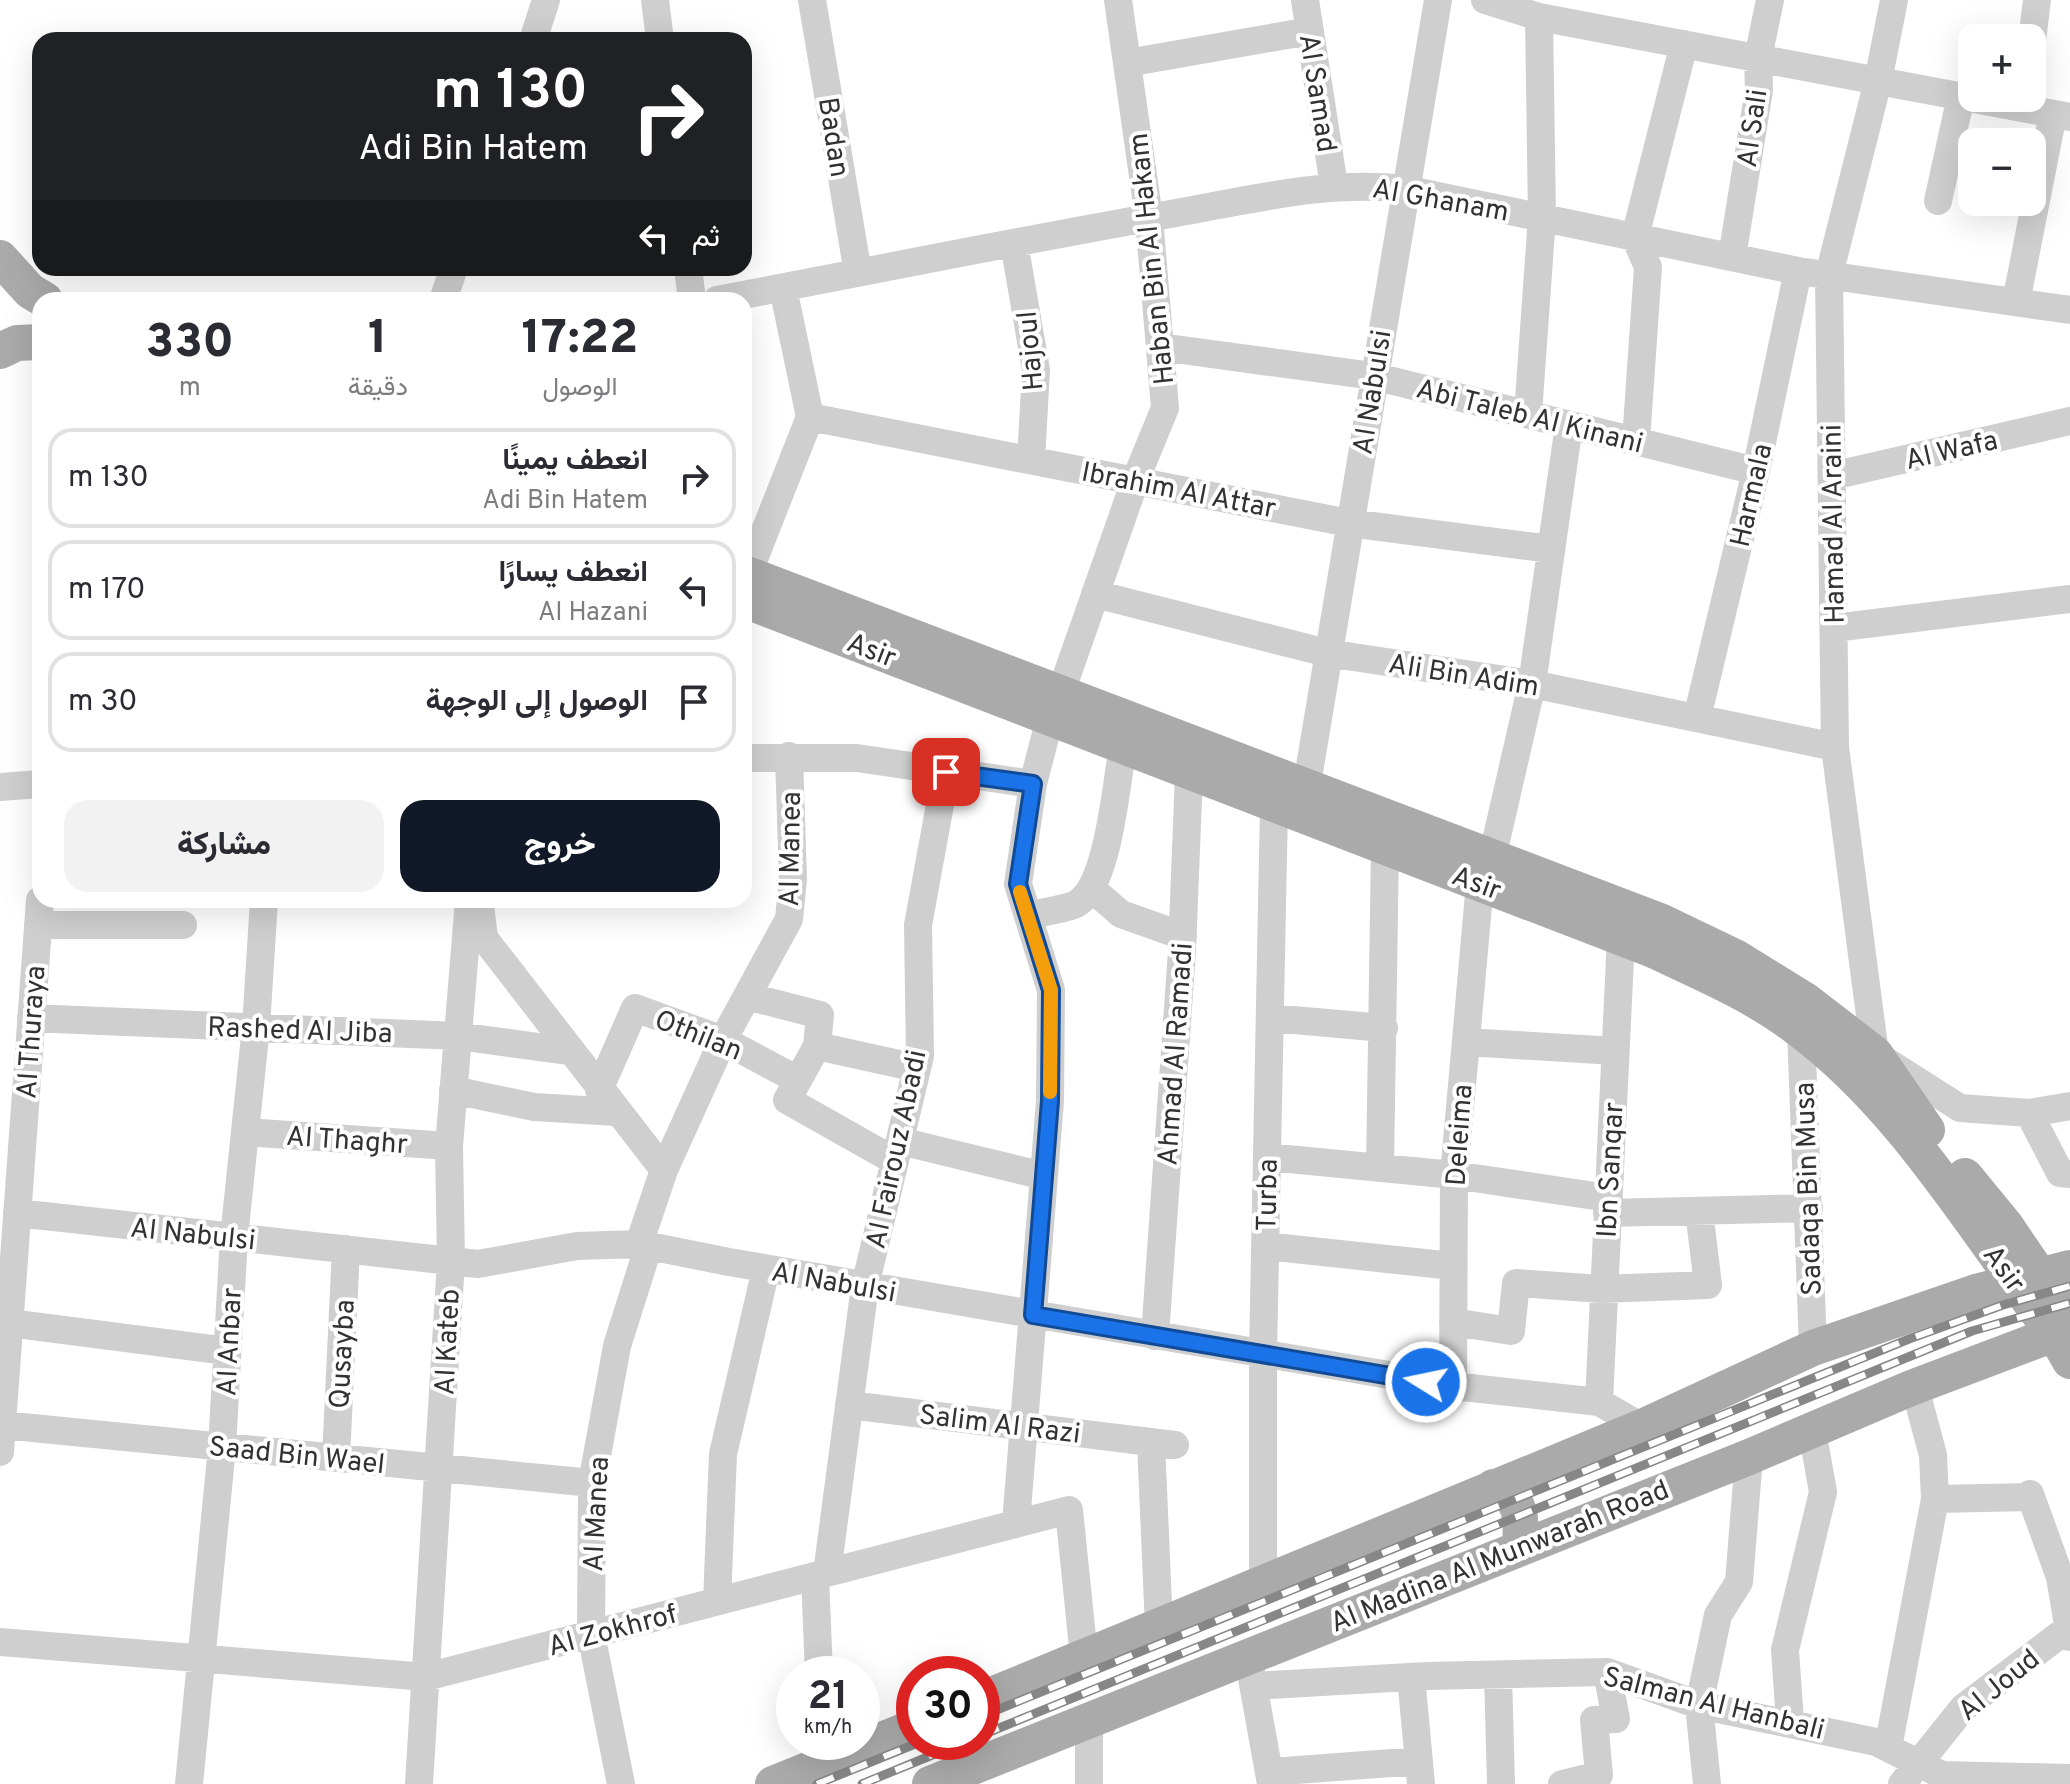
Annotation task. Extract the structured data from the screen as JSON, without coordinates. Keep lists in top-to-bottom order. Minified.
{"streets":{"main road":["Asir","Al Madina Al Munwarah Road"],"street":["Al Samad","Al Sali","Badan","Al Ghanam","Haban Bin Al Hakam","Hajoul","Al Nabulsi","Abi Taleb Al Kinani","Al Wafa","Ibrahim Al Attar","Harmala","Hamad Al Araini","Ali Bin Adim","Al Manea","Rashed Al Jiba","Al Thuraya","Othilan","Ahmad Al Ramadi","Deleima","Al Thaghr","Al Fairouz Abadi","Ibn Sanqar","Sadaqa Bin Musa","Turba","Al Anbar","Al Kateb","Qusayba","Salim Al Razi","Saad Bin Wael","Al Zokhrof","Al Joud","Salman Al Hanbali"]},"crossings":[["Al Samad","Al Ghanam"],["Al Sali","Al Ghanam"],["Badan","Al Ghanam"],["Al Ghanam","Haban Bin Al Hakam"],["Al Ghanam","Hajoul"],["Al Ghanam","Al Nabulsi"],["Al Ghanam","Harmala"],["Al Ghanam","Hamad Al Araini"],["Haban Bin Al Hakam","Al Nabulsi"],["Haban Bin Al Hakam","Abi Taleb Al Kinani"],["Haban Bin Al Hakam","Ibrahim Al Attar"],["Haban Bin Al Hakam","Asir"],["Haban Bin Al Hakam","Ali Bin Adim"],["Haban Bin Al Hakam","Salim Al Razi"],["Haban Bin Al Hakam","Al Zokhrof"],["Hajoul","Ibrahim Al Attar"],["Al Nabulsi","Abi Taleb Al Kinani"],["Al Nabulsi","Ibrahim Al Attar"],["Al Nabulsi","Asir"],["Al Nabulsi","Ali Bin Adim"],["Al Nabulsi","Al Manea"],["Al Nabulsi","Al Thuraya"],["Al Nabulsi","Ahmad Al Ramadi"],["Al Nabulsi","Deleima"],["Al Nabulsi","Al Fairouz Abadi"],["Al Nabulsi","Ibn Sanqar"],["Al Nabulsi","Turba"],["Al Nabulsi","Al Anbar"],["Al Nabulsi","Al Kateb"],["Al Nabulsi","Qusayba"],["Abi Taleb Al Kinani","Harmala"],["Abi Taleb Al Kinani","Deleima"],["Al Wafa","Hamad Al Araini"],["Ibrahim Al Attar","Deleima"],["Harmala","Ali Bin Adim"],["Hamad Al Araini","Asir"],["Hamad Al Araini","Ali Bin Adim"],["Asir","Ahmad Al Ramadi"],["Asir","Deleima"],["Asir","Ibn Sanqar"],["Asir","Sadaqa Bin Musa"],["Asir","Turba"],["Asir","Al Madina Al Munwarah Road"],["Ali Bin Adim","Deleima"],["Al Manea","Othilan"],["Al Manea","Saad Bin Wael"],["Al Manea","Al Zokhrof"],["Rashed Al Jiba","Al Thuraya"],["Rashed Al Jiba","Al Anbar"],["Rashed Al Jiba","Al Kateb"],["Al Thuraya","Saad Bin Wael"],["Al Thaghr","Al Anbar"],["Al Thaghr","Al Kateb"],["Al Fairouz Abadi","Salim Al Razi"],["Al Fairouz Abadi","Al Zokhrof"],["Al Anbar","Saad Bin Wael"],["Al Anbar","Al Zokhrof"],["Al Kateb","Saad Bin Wael"],["Al Kateb","Al Zokhrof"],["Qusayba","Saad Bin Wael"],["Al Madina Al Munwarah Road","Salman Al Hanbali"],["Al Joud","Salman Al Hanbali"]],"page":{"map_buttons":["+","−"],"turn":["130 m","Adi Bin Hatem"],"then":"ثم","eta":["17:22","الوصول","1","دقيقة","330","m"],"list":[{"name":"انعطف يمينًا","note":"Adi Bin Hatem","value":"130 m"},{"name":"انعطف يسارًا","note":"Al Hazani","value":"170 m"},{"name":"الوصول إلى الوجهة","value":"30 m"}],"buttons":["خروج","مشاركة"],"speed":"21 km/h","limit":"30"}}
